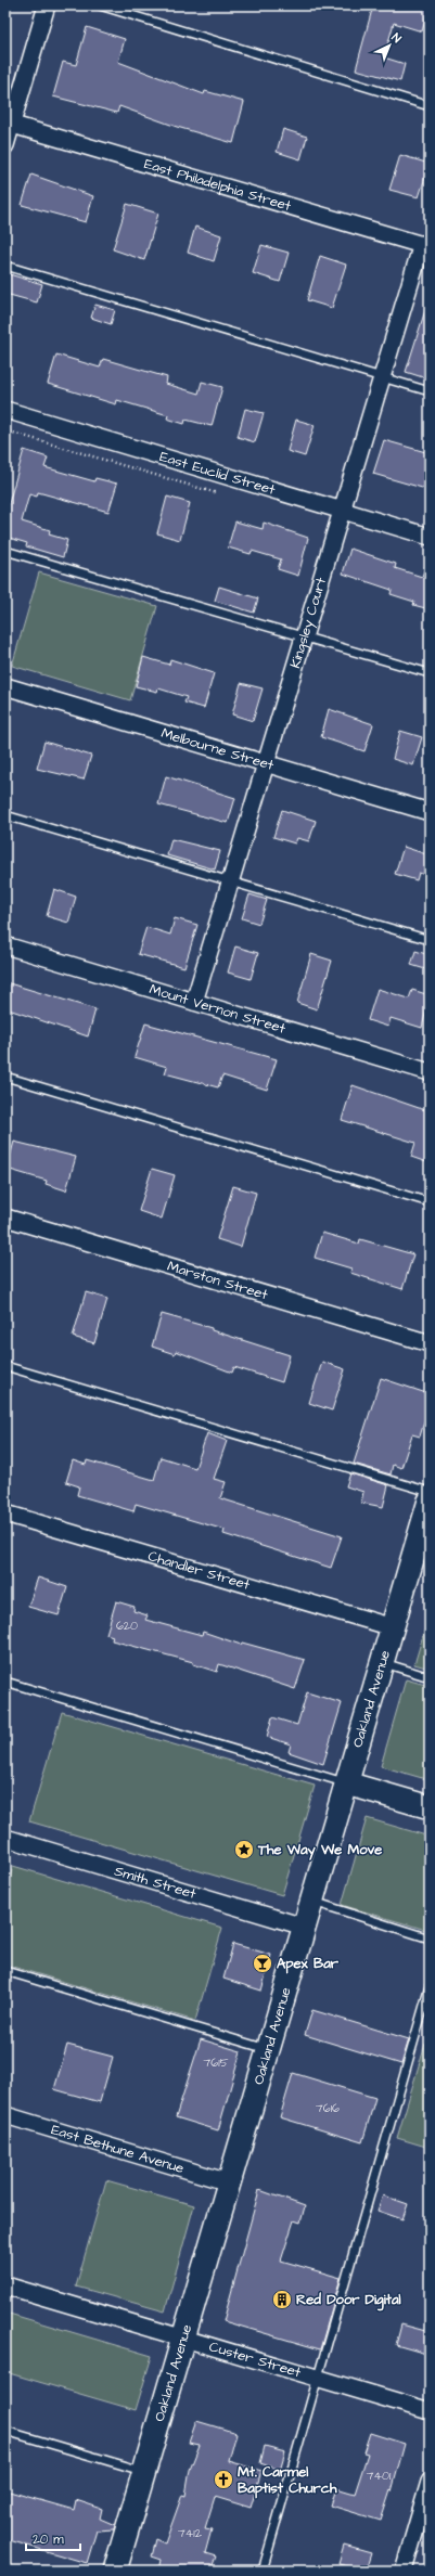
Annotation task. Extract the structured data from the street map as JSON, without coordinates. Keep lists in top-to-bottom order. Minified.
{"streets":{"street":["East Philadelphia Street","East Euclid Street","Kingsley Court","Melbourne Street","Mount Vernon Street","Marston Street","Chandler Street","Oakland Avenue","Smith Street","East Bethune Avenue","Custer Street"]},"crossings":[["East Philadelphia Street","Kingsley Court"],["East Euclid Street","Kingsley Court"],["Kingsley Court","Melbourne Street"],["Kingsley Court","Mount Vernon Street"],["Chandler Street","Oakland Avenue"],["Oakland Avenue","Smith Street"],["Oakland Avenue","East Bethune Avenue"],["Oakland Avenue","Custer Street"]],"places":{"place":["The Way We Move"],"bar":["Apex Bar"],"building":["Red Door Digital"],"church":["Mt. Carmel Baptist Church"]},"house_numbers":["620","7615","7616","7401","7412"],"scale_bar":"20 m","north":"top right"}
